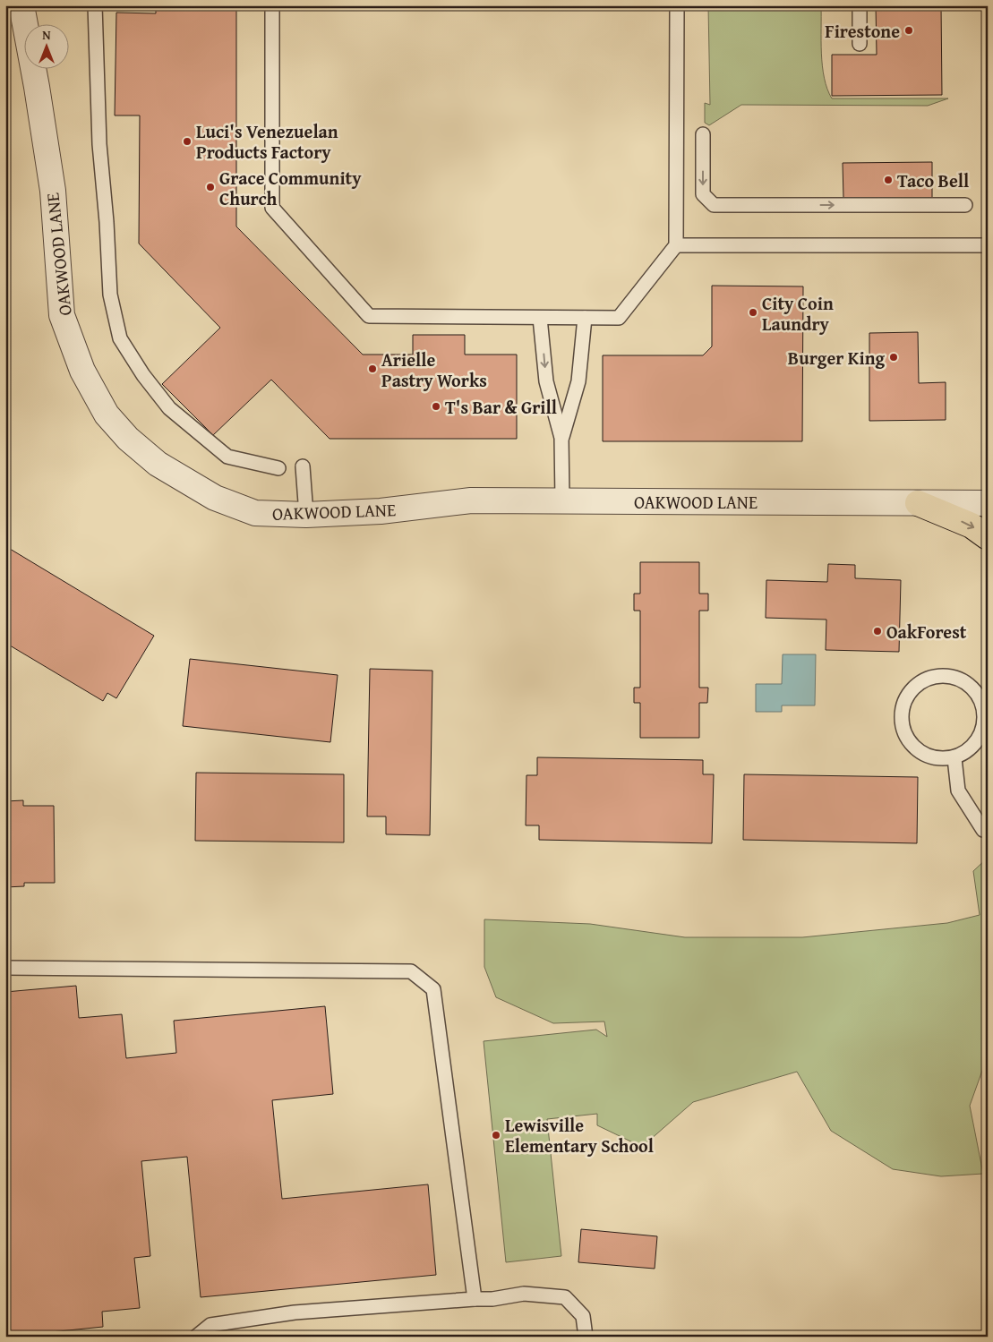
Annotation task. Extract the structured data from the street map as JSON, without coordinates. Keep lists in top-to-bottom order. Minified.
{"streets":{"street":["OAKWOOD LANE"]},"places":["Firestone","Luci's Venezuelan Products Factory","Taco Bell","Grace Community Church","City Coin Laundry","Burger King","Arielle Pastry Works","T's Bar & Grill","OakForest","Lewisville Elementary School"],"north":"top"}
